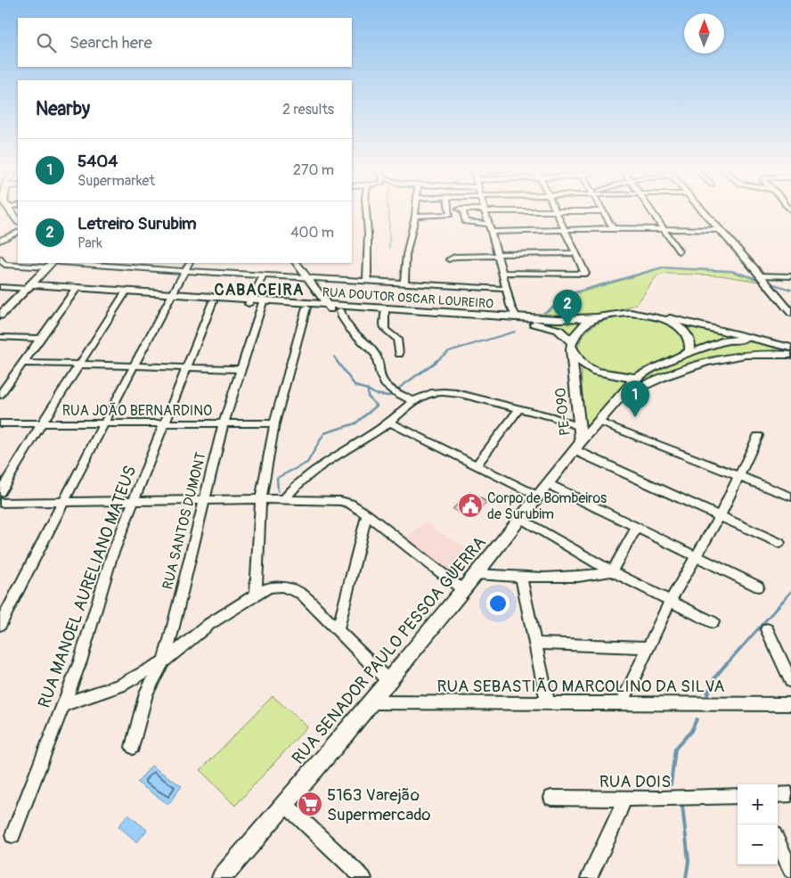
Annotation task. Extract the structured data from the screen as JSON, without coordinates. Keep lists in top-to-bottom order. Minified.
{"streets":{"main road":["RUA DOUTOR OSCAR LOUREIRO","PE-090","RUA SENADOR PAULO PESSOA GUERRA"],"street":["RUA JOÃO BERNARDINO","RUA SANTOS DUMONT","RUA MANOEL AURELIANO MATEUS","RUA SEBASTIÃO MARCOLINO DA SILVA","RUA DOIS"]},"crossings":[["RUA DOUTOR OSCAR LOUREIRO","PE-090"],["RUA DOUTOR OSCAR LOUREIRO","RUA SANTOS DUMONT"],["RUA DOUTOR OSCAR LOUREIRO","RUA MANOEL AURELIANO MATEUS"],["RUA JOÃO BERNARDINO","RUA SANTOS DUMONT"],["RUA JOÃO BERNARDINO","RUA MANOEL AURELIANO MATEUS"],["PE-090","RUA SENADOR PAULO PESSOA GUERRA"],["RUA SENADOR PAULO PESSOA GUERRA","RUA SEBASTIÃO MARCOLINO DA SILVA"]],"districts":["CABACEIRA"],"places":{"public building":["Corpo de Bombeiros de Surubim"],"supermarket":["5163 Varejão Supermercado"]},"north":"top","page":{"search":"Search here","heading":["Nearby","2 results"],"list":[{"mark":"1","name":"5404","note":"Supermarket","value":"270 m"},{"mark":"2","name":"Letreiro Surubim","note":"Park","value":"400 m"}],"pins":["2","1"],"map_buttons":["+","−"]}}
